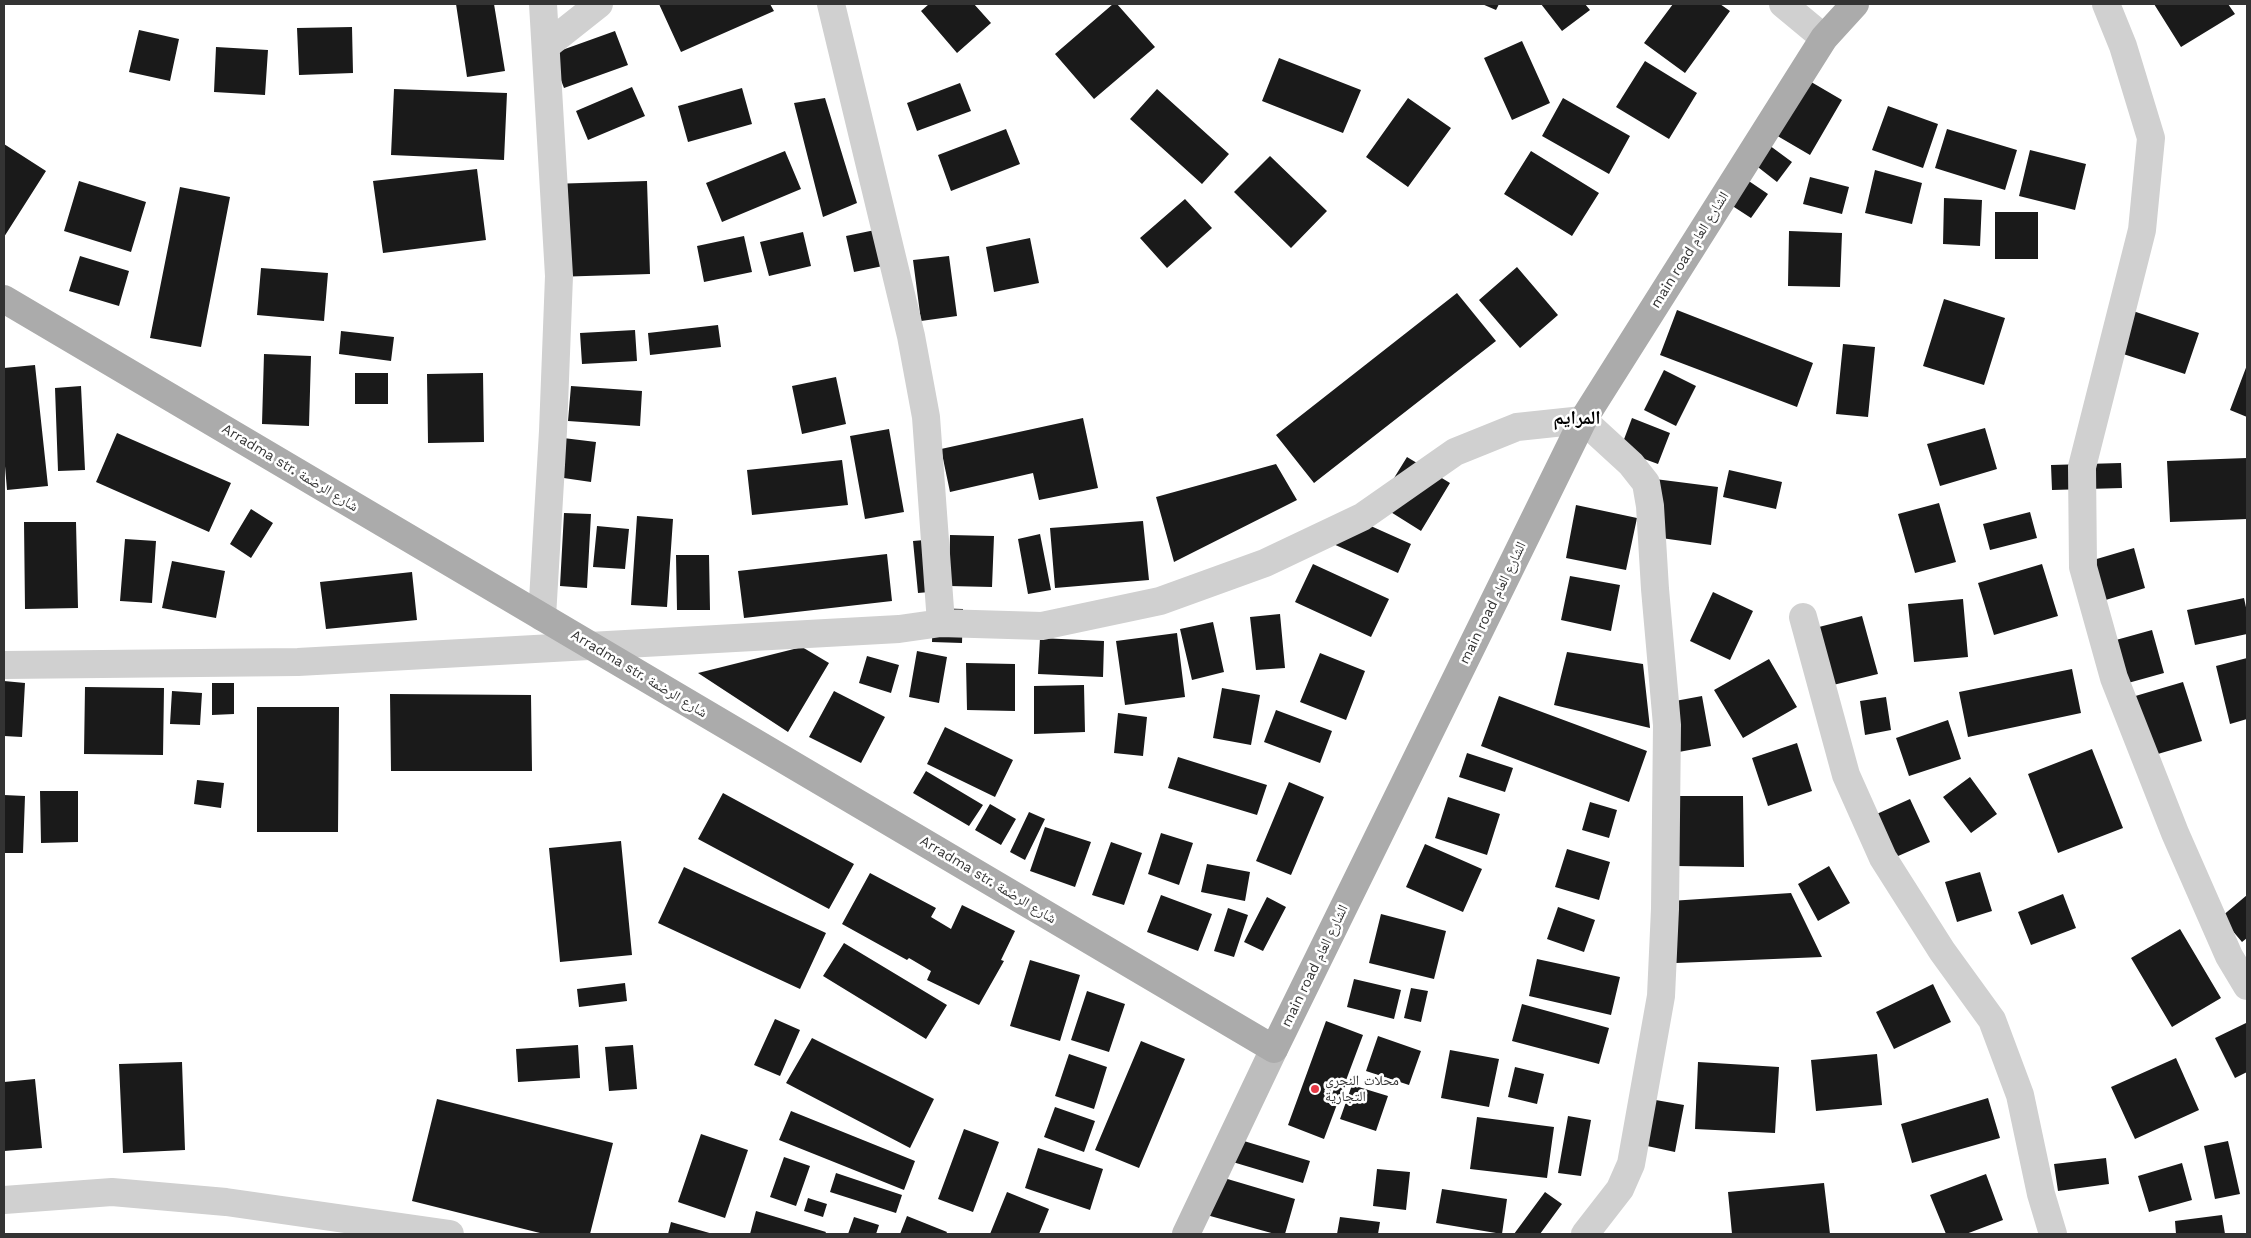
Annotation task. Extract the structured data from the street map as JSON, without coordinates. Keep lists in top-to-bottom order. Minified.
{"streets":{"main road":["main road الشارع العام","Arradma str. شارع الرضمة"]},"crossings":[["main road الشارع العام","Arradma str. شارع الرضمة"]],"districts":["المرايم"],"places":["محلات النجري التجارية"]}
